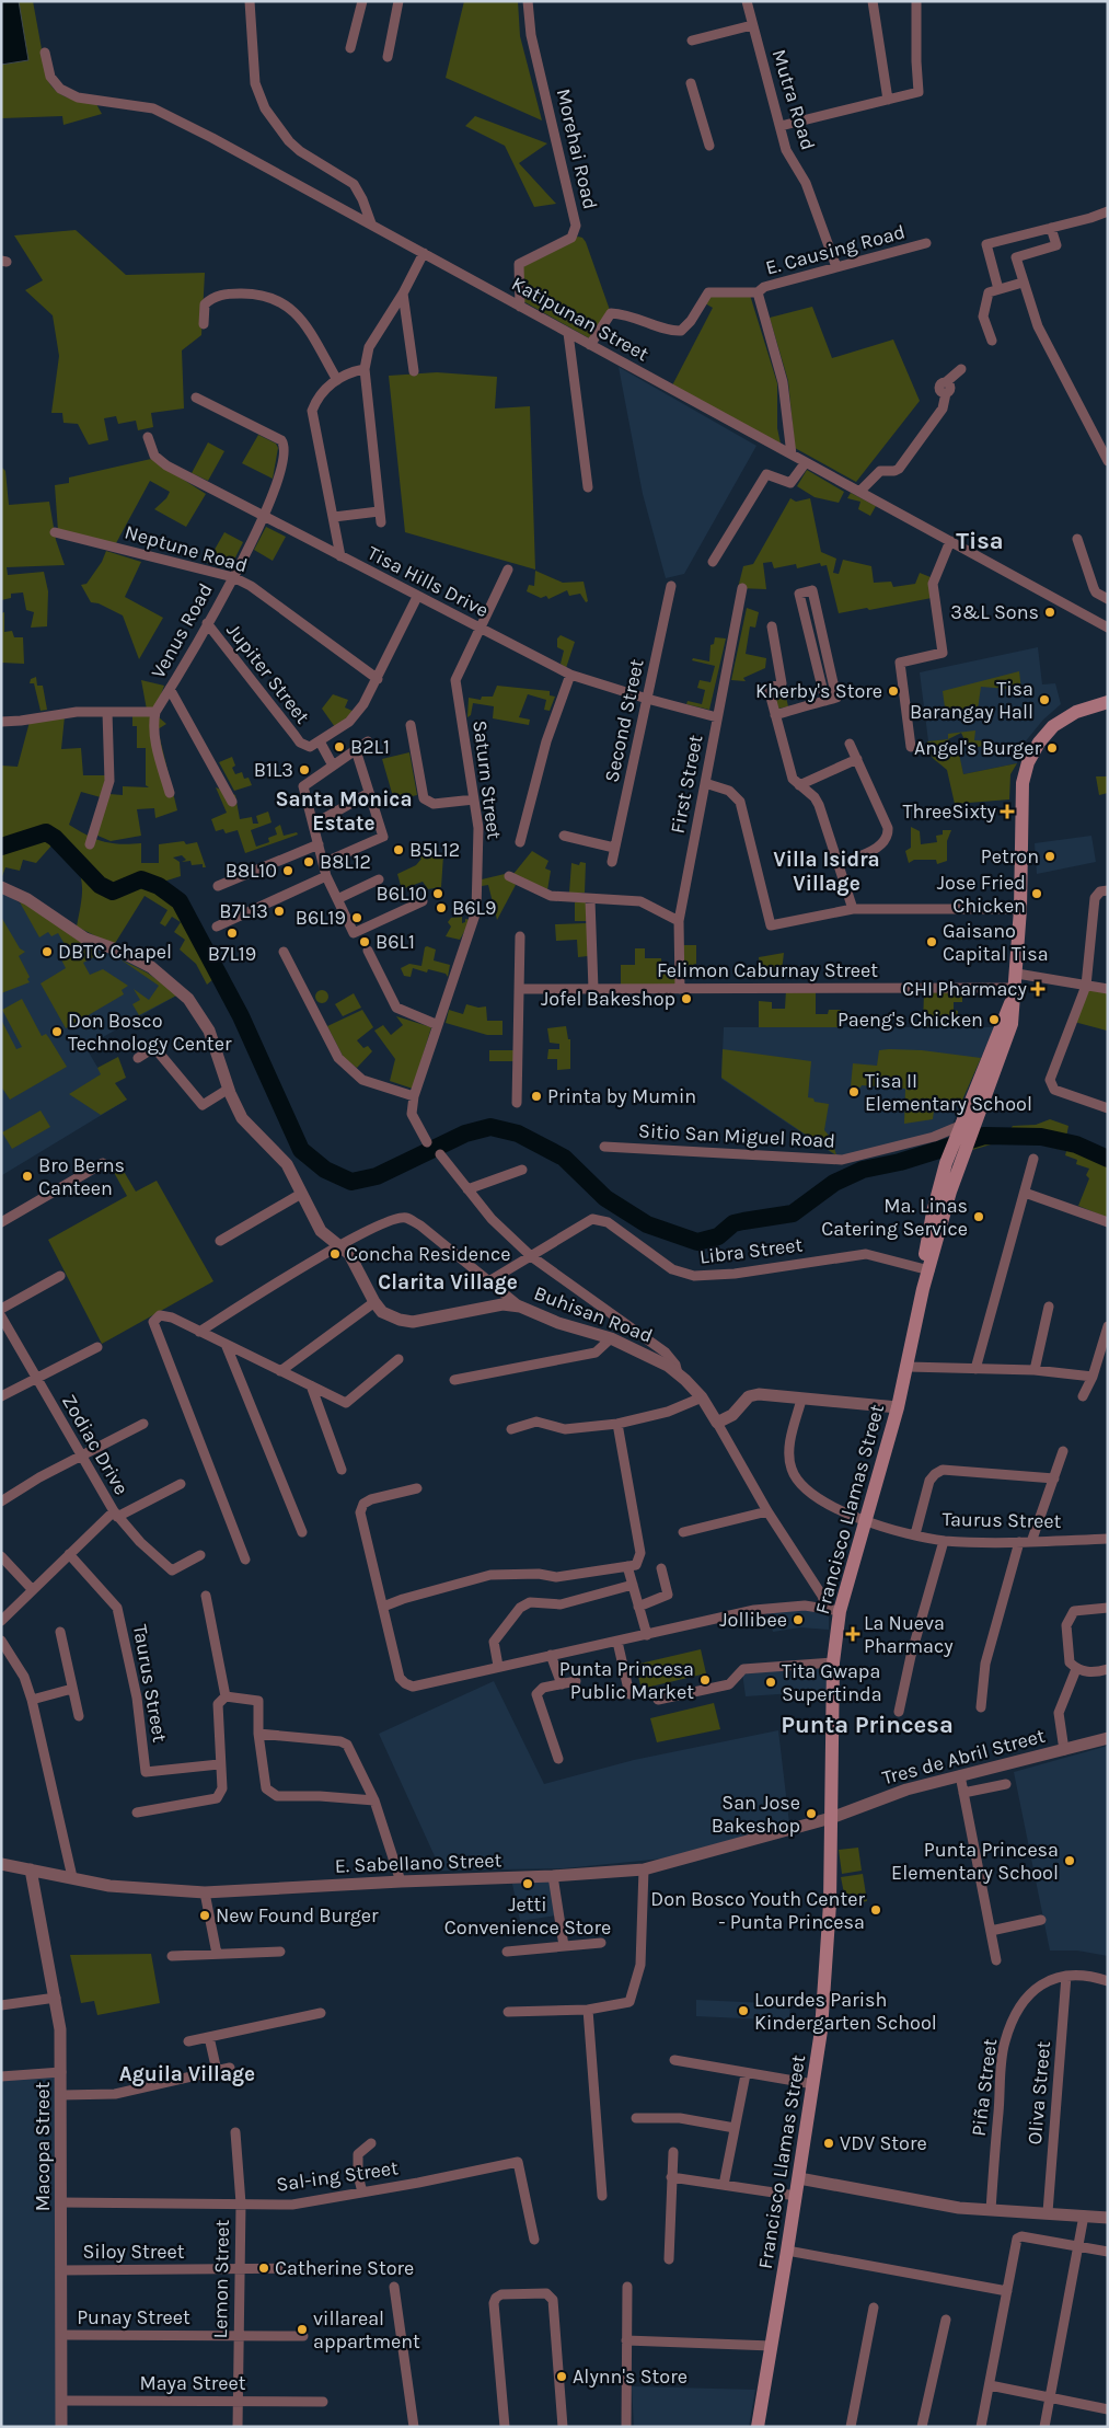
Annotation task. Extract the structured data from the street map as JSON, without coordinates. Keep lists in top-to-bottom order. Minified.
{"streets":{"main road":["Francisco Llamas Street"],"street":["Mutra Road","Morehai Road","E. Causing Road","Katipunan Street","Neptune Road","Tisa Hills Drive","Venus Road","Jupiter Street","Second Street","Saturn Street","First Street","Felimon Caburnay Street","Sitio San Miguel Road","Libra Street","Buhisan Road","Zodiac Drive","Taurus Street","Tres de Abril Street","E. Sabellano Street","Piña Street","Oliva Street","Macopa Street","Sal-ing Street","Siloy Street","Lemon Street","Punay Street","Maya Street"]},"crossings":[["Mutra Road","E. Causing Road"],["Morehai Road","Katipunan Street"],["E. Causing Road","Katipunan Street"],["Neptune Road","Venus Road"],["Neptune Road","Jupiter Street"],["Tisa Hills Drive","Venus Road"],["Tisa Hills Drive","Jupiter Street"],["Tisa Hills Drive","Second Street"],["Tisa Hills Drive","Saturn Street"],["Tisa Hills Drive","First Street"],["Venus Road","Jupiter Street"],["First Street","Felimon Caburnay Street"],["Felimon Caburnay Street","Francisco Llamas Street"],["Sitio San Miguel Road","Francisco Llamas Street"],["Libra Street","Francisco Llamas Street"],["Buhisan Road","Francisco Llamas Street"],["Zodiac Drive","Taurus Street"],["Francisco Llamas Street","Taurus Street"],["Francisco Llamas Street","Tres de Abril Street"],["Francisco Llamas Street","E. Sabellano Street"],["Tres de Abril Street","E. Sabellano Street"],["E. Sabellano Street","Macopa Street"],["Piña Street","Oliva Street"],["Macopa Street","Sal-ing Street"],["Macopa Street","Siloy Street"],["Macopa Street","Punay Street"],["Macopa Street","Maya Street"],["Sal-ing Street","Lemon Street"],["Siloy Street","Lemon Street"],["Lemon Street","Punay Street"],["Lemon Street","Maya Street"]],"districts":["Tisa","Santa Monica Estate","Villa Isidra Village","Clarita Village","Punta Princesa","Aguila Village"],"places":{"other":["3&L Sons","Kherby's Store","Tisa Barangay Hall","B2L1","Angel's Burger","B1L3","B5L12","Petron","B8L12","B8L10","B6L10","Jose Fried Chicken","B6L9","B7L13","B6L19","B7L19","B6L1","Gaisano Capital Tisa","DBTC Chapel","Jofel Bakeshop","Paeng's Chicken","Don Bosco Technology Center","Tisa II Elementary School","Printa by Mumin","Bro Berns Canteen","Ma. Linas Catering Service","Concha Residence","Jollibee","Punta Princesa Public Market","Tita Gwapa Supertinda","San Jose Bakeshop","Punta Princesa Elementary School","Jetti Convenience Store","Don Bosco Youth Center - Punta Princesa","New Found Burger","Lourdes Parish Kindergarten School","VDV Store","Catherine Store","villareal appartment","Alynn's Store"],"health":["ThreeSixty","CHI Pharmacy","La Nueva Pharmacy"]}}
